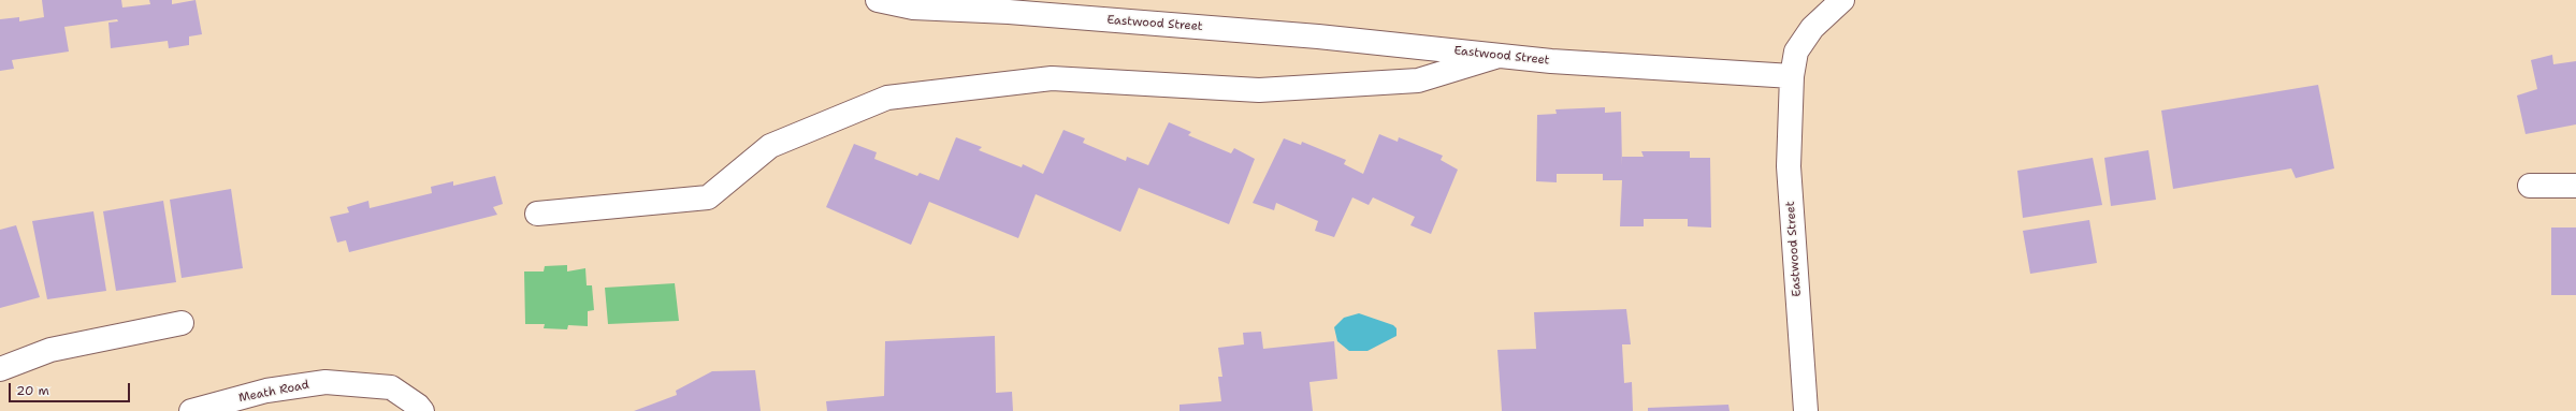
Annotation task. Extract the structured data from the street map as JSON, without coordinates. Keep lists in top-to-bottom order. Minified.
{"streets":{"street":["Eastwood Street","Meath Road"]},"scale_bar":"20 m"}
